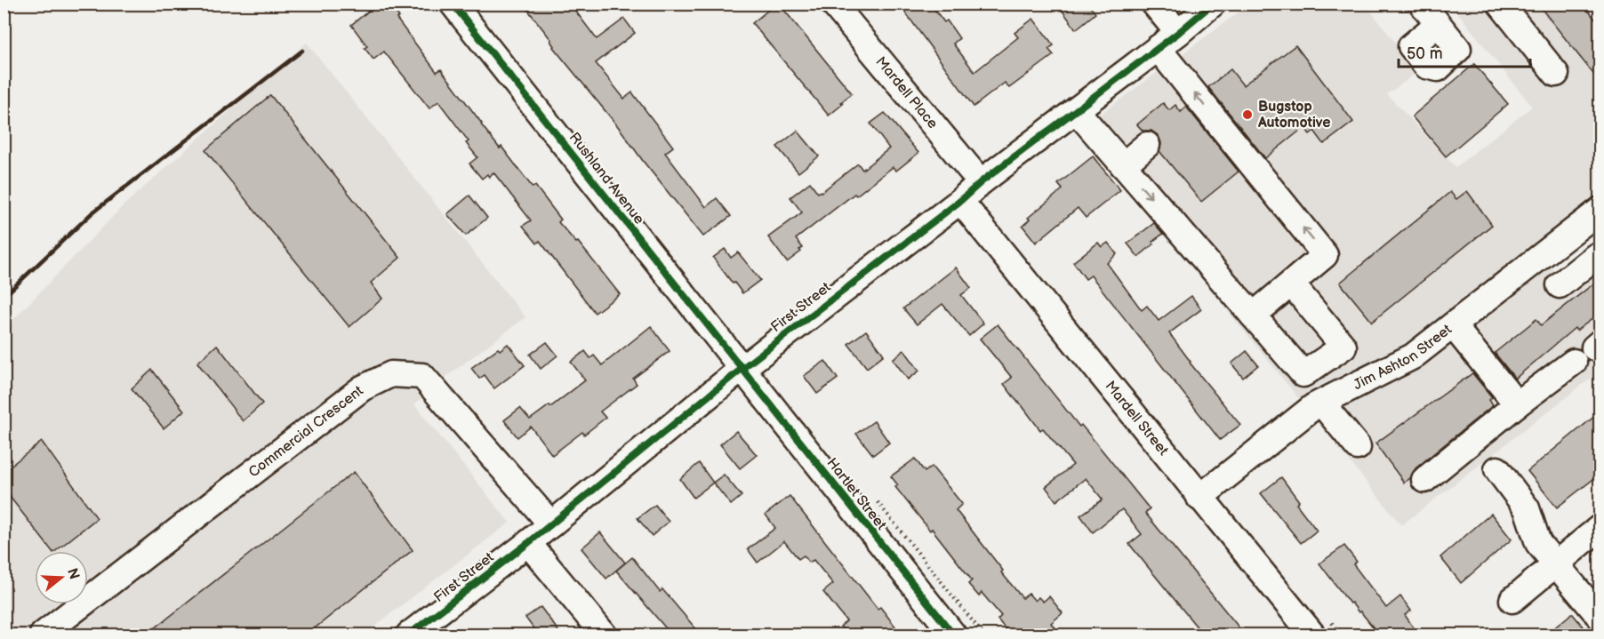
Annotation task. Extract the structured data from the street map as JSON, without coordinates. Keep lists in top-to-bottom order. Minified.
{"streets":{"street":["Mardell Place","Rushland Avenue","First Street","Jim Ashton Street","Mardell Street","Commercial Crescent","Hartlet Street"]},"crossings":[["Mardell Place","First Street"],["Rushland Avenue","First Street"],["Rushland Avenue","Hartlet Street"],["First Street","Mardell Street"],["First Street","Commercial Crescent"],["First Street","Hartlet Street"],["Jim Ashton Street","Mardell Street"]],"places":["Bugstop Automotive"],"scale_bar":"50 m","north":"right"}
